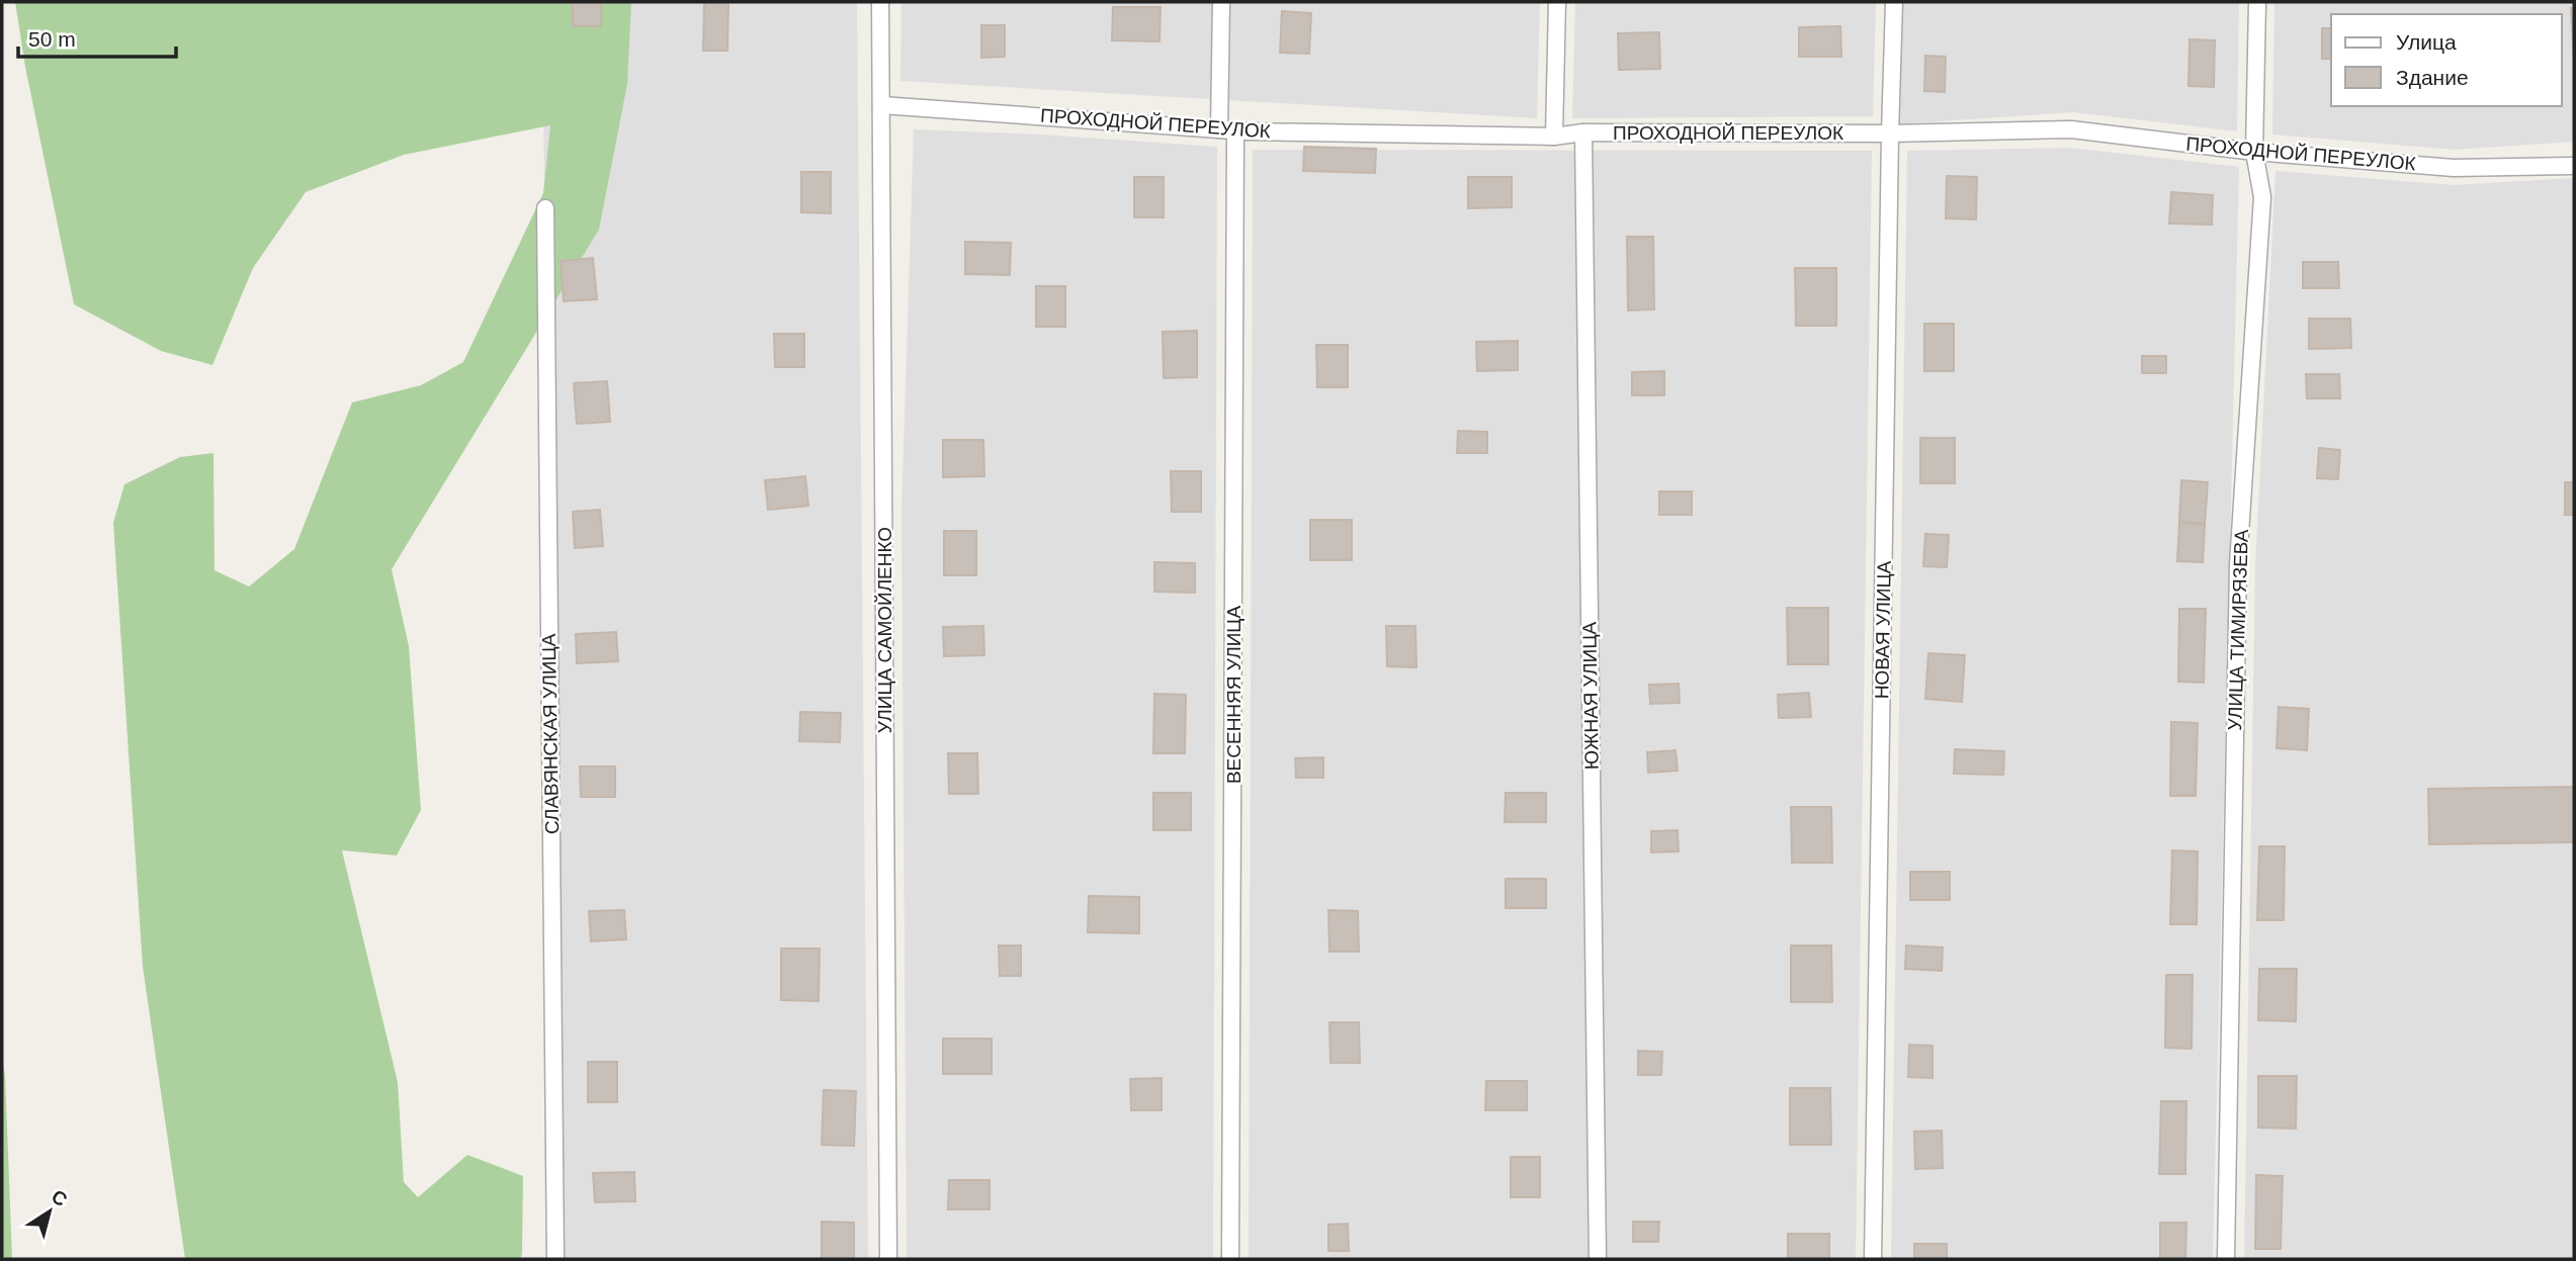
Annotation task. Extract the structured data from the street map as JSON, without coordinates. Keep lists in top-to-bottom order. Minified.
{"streets":{"street":["ПРОХОДНОЙ ПЕРЕУЛОК","УЛИЦА САМОЙЛЕНКО","НОВАЯ УЛИЦА","УЛИЦА ТИМИРЯЗЕВА","ВЕСЕННЯЯ УЛИЦА","ЮЖНАЯ УЛИЦА","СЛАВЯНСКАЯ УЛИЦА"]},"crossings":[["ПРОХОДНОЙ ПЕРЕУЛОК","УЛИЦА САМОЙЛЕНКО"],["ПРОХОДНОЙ ПЕРЕУЛОК","НОВАЯ УЛИЦА"],["ПРОХОДНОЙ ПЕРЕУЛОК","УЛИЦА ТИМИРЯЗЕВА"],["ПРОХОДНОЙ ПЕРЕУЛОК","ВЕСЕННЯЯ УЛИЦА"],["ПРОХОДНОЙ ПЕРЕУЛОК","ЮЖНАЯ УЛИЦА"]],"legend":["Улица","Здание"],"scale_bar":"50 m","north":"top right"}
